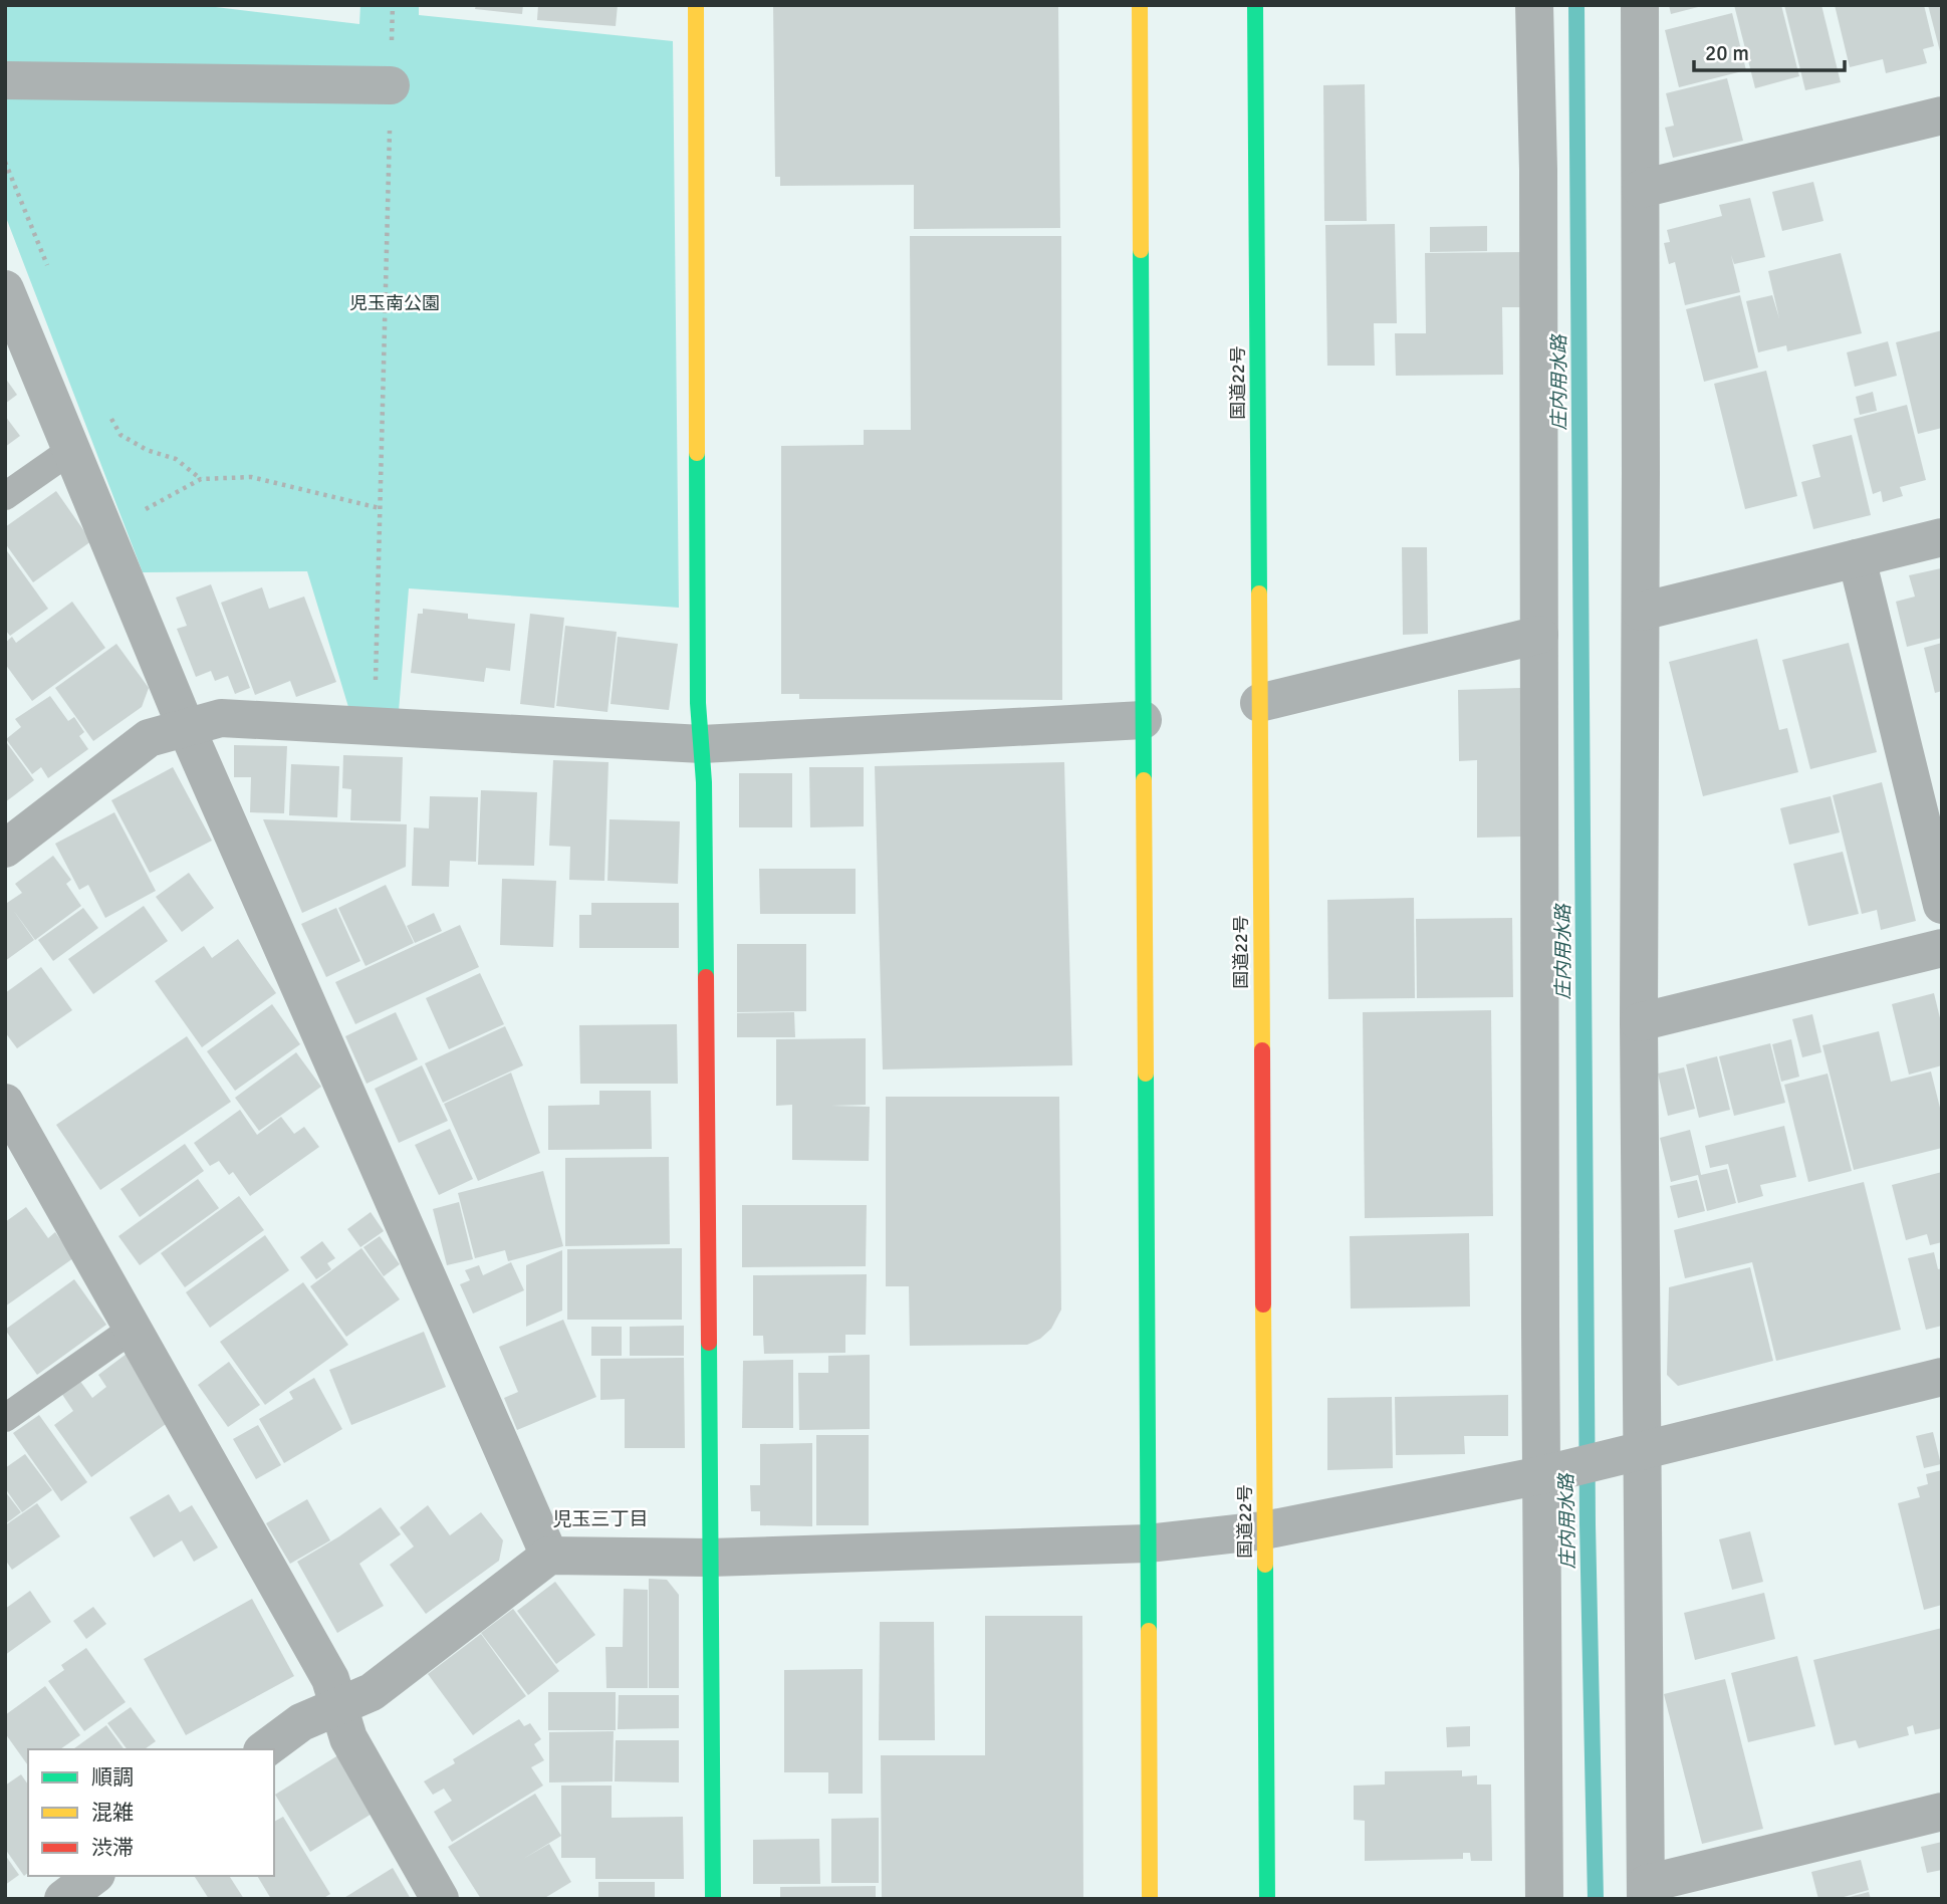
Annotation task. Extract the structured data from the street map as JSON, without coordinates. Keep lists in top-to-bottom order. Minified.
{"streets":{"main road":["国道22号"]},"districts":["児玉三丁目"],"water":["庄内用水路"],"parks":["児玉南公園"],"legend":["順調","混雑","渋滞"],"scale_bar":"20 m"}
